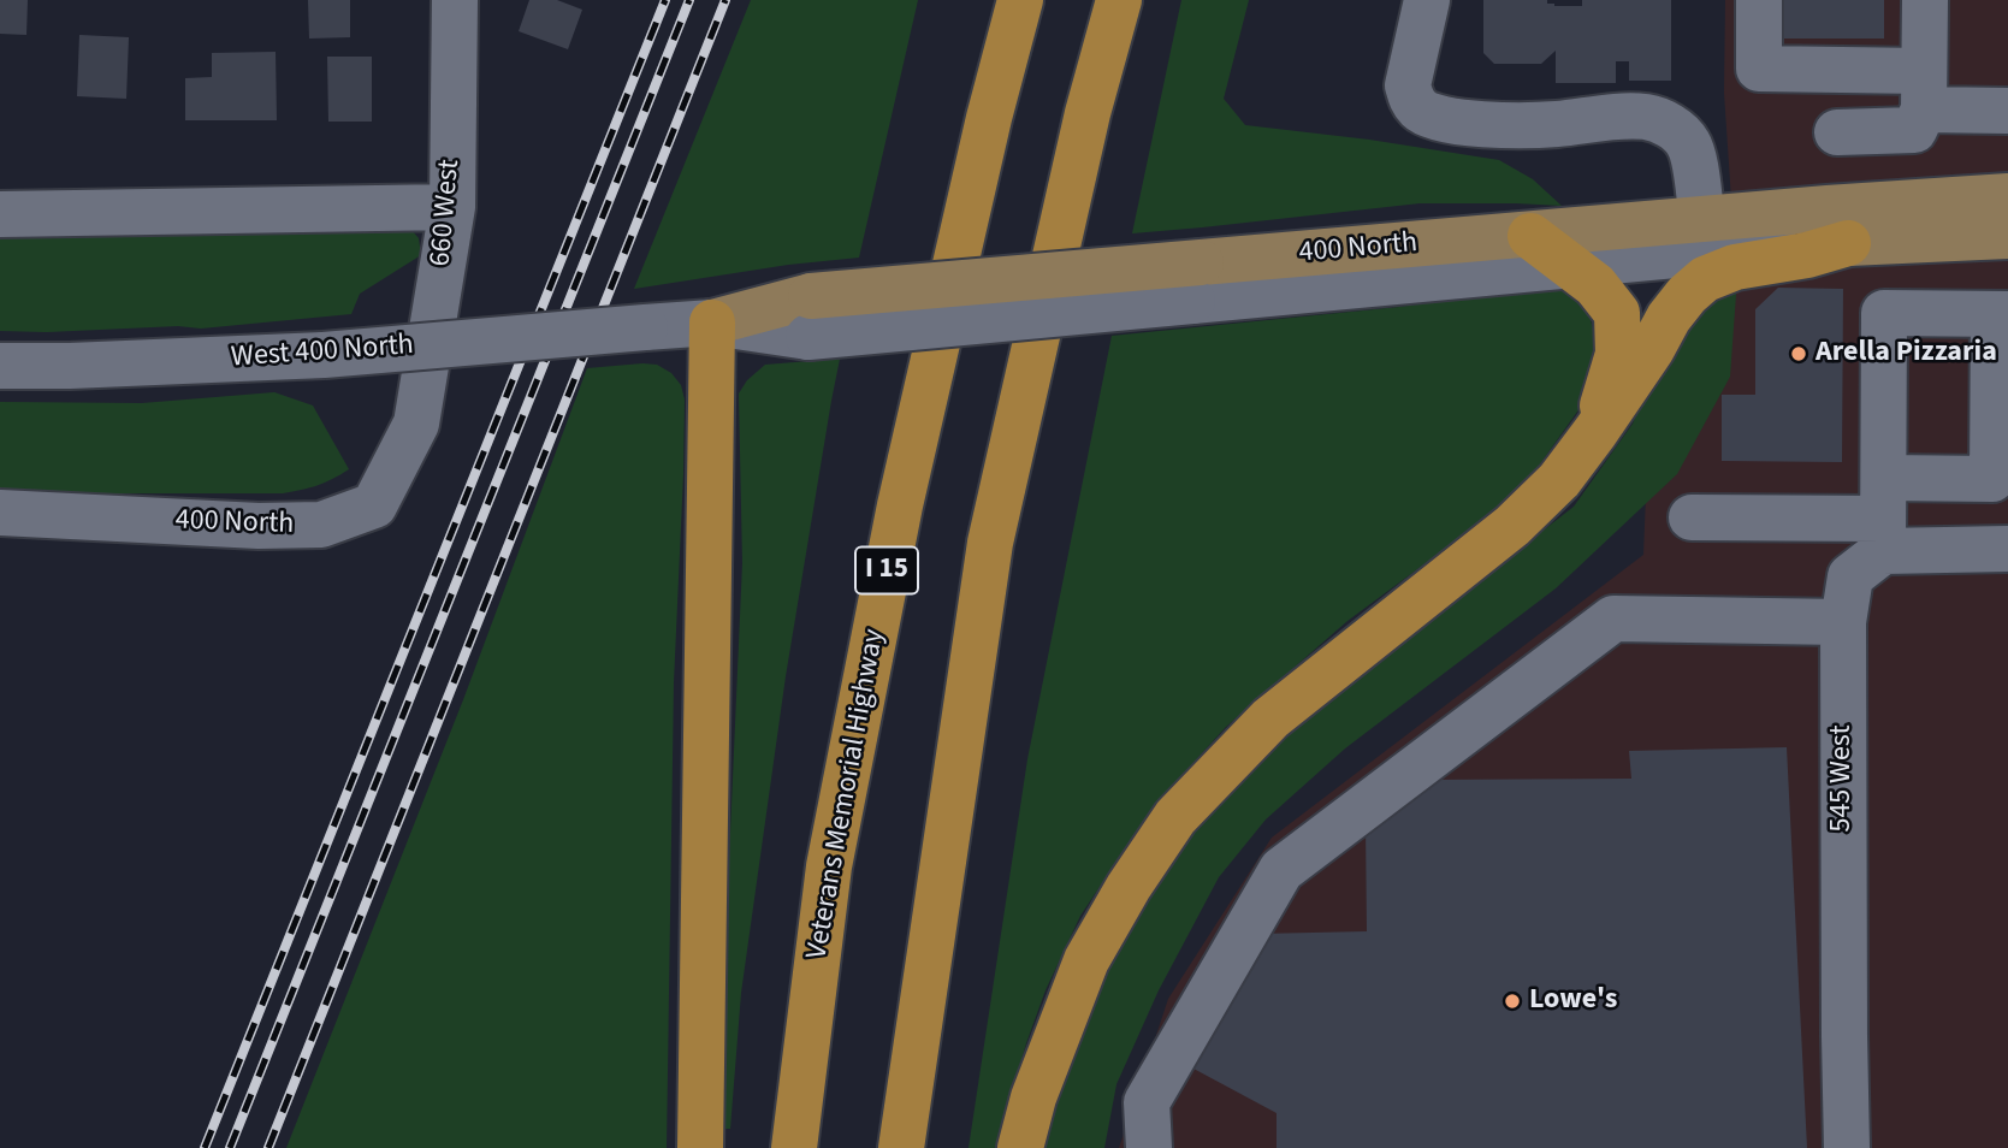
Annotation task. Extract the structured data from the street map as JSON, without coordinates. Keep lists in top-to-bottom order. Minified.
{"streets":{"highway":["I 15","Veterans Memorial Highway"],"main road":["400 North"],"street":["660 West","West 400 North","545 West"]},"crossings":[["660 West","400 North"],["400 North","West 400 North"]],"places":["Arella Pizzaria","Lowe's"]}
